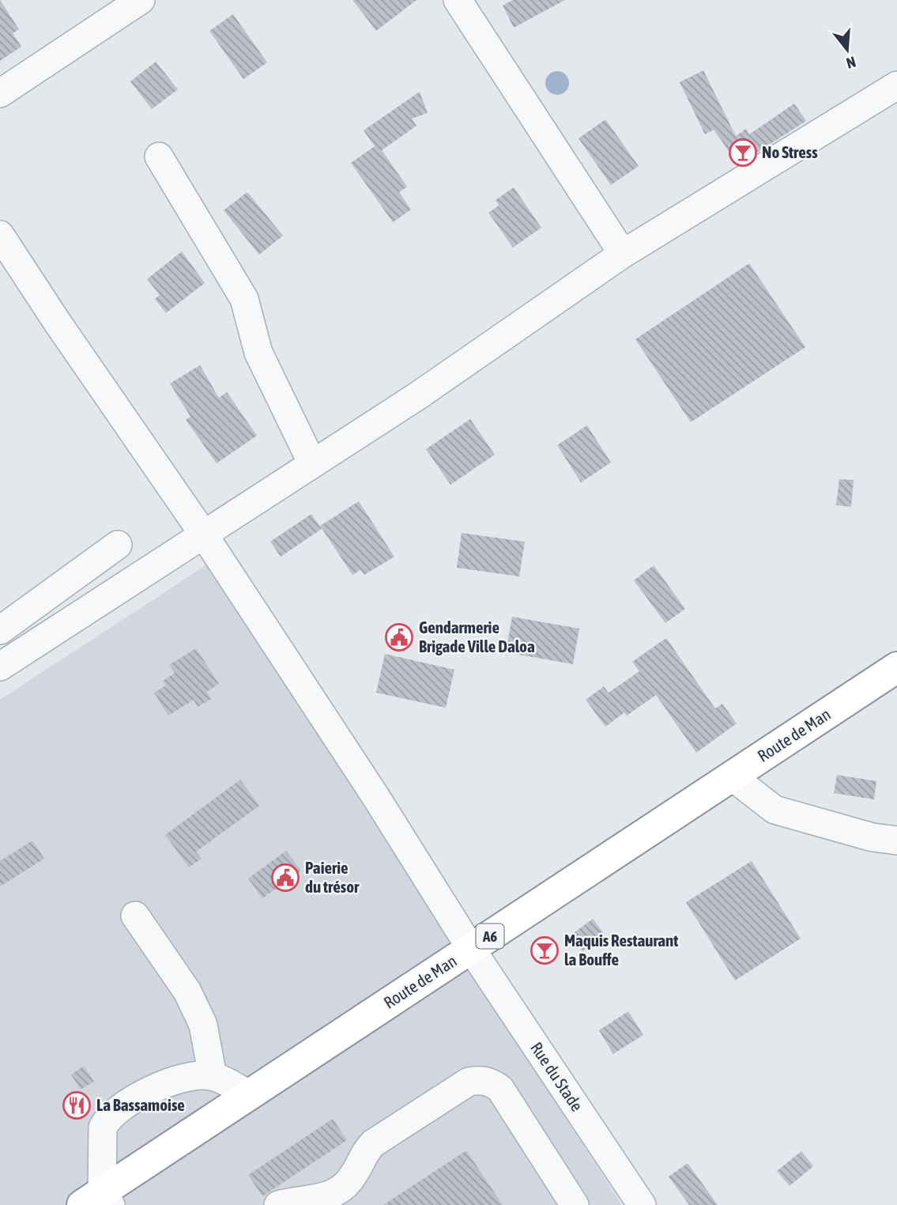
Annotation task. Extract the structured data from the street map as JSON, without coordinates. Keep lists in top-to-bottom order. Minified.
{"streets":{"highway":["Route de Man","A6"],"street":["Rue du Stade"]},"crossings":[["Route de Man","Rue du Stade"]],"places":{"bar":["No Stress","Maquis Restaurant la Bouffe"],"public building":["Gendarmerie Brigade Ville Daloa","Paierie du trésor"],"restaurant":["La Bassamoise"]},"north":"bottom"}
